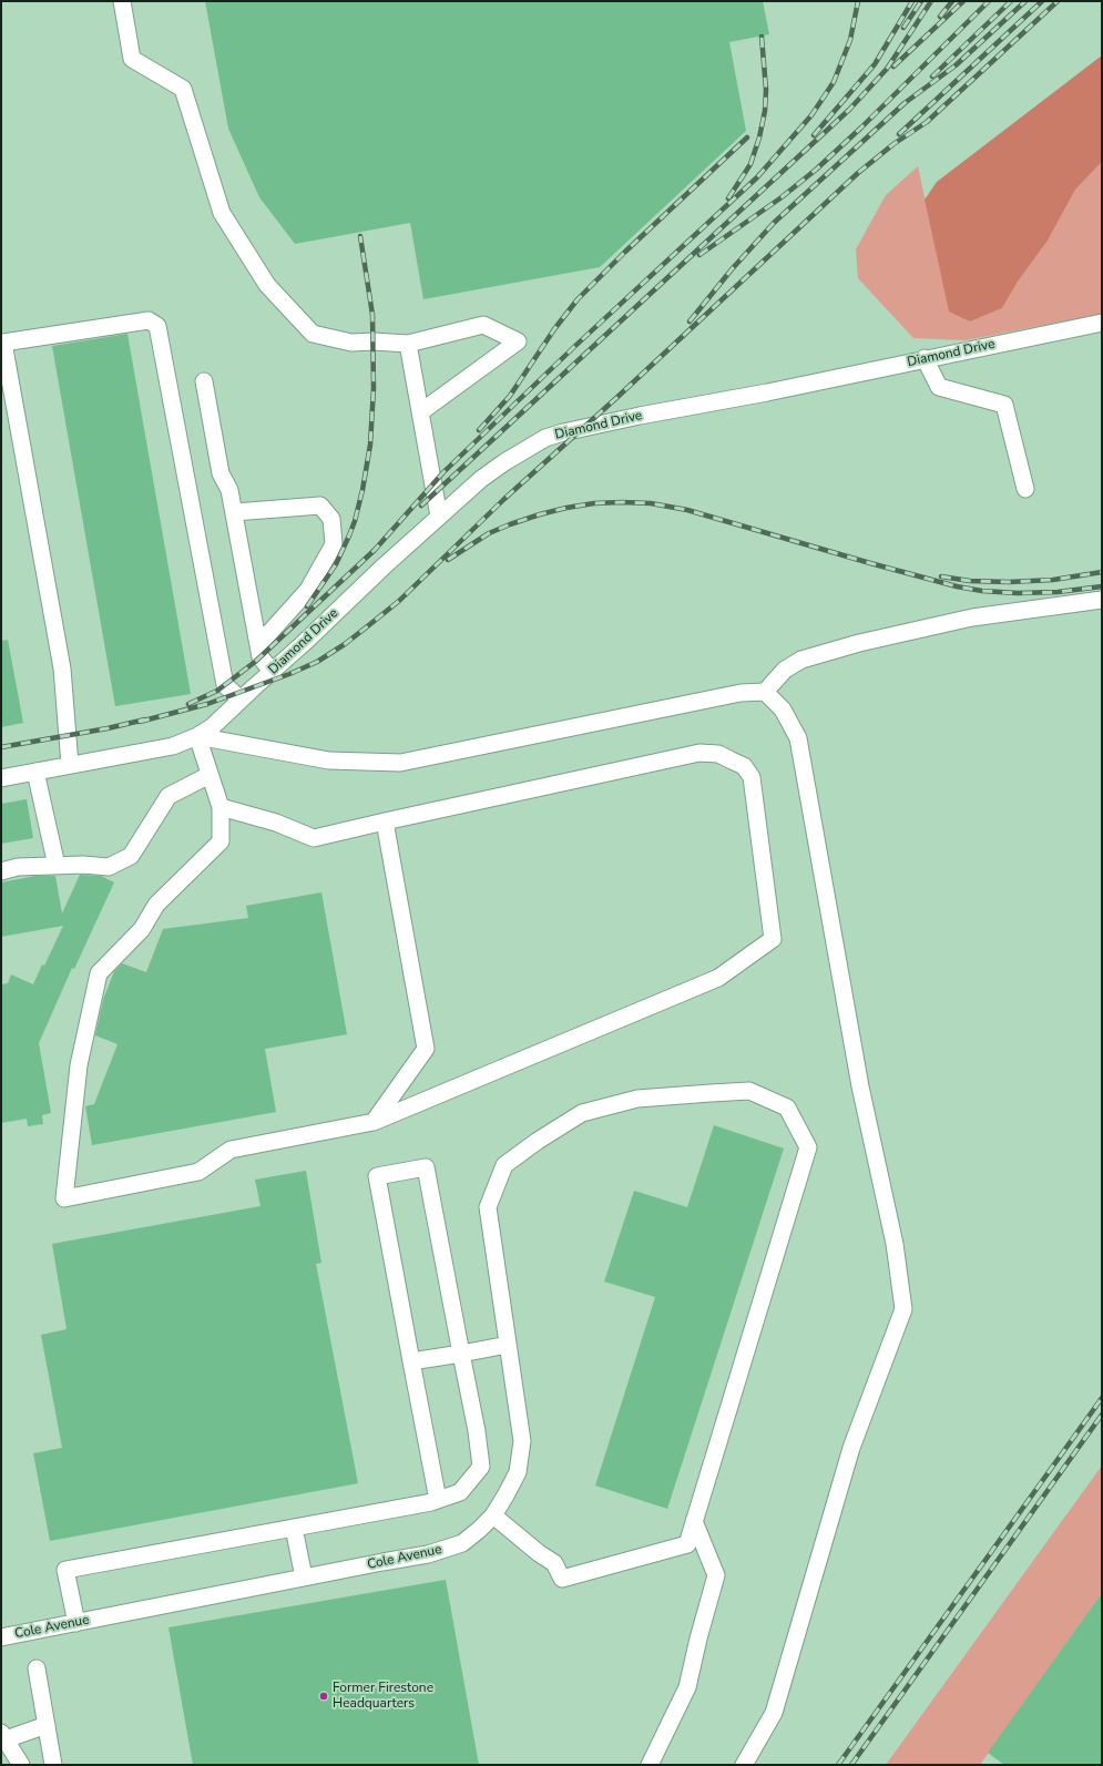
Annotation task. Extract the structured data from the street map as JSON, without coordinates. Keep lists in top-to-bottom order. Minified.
{"streets":{"street":["Diamond Drive","Cole Avenue"]},"places":["Former Firestone Headquarters"]}
